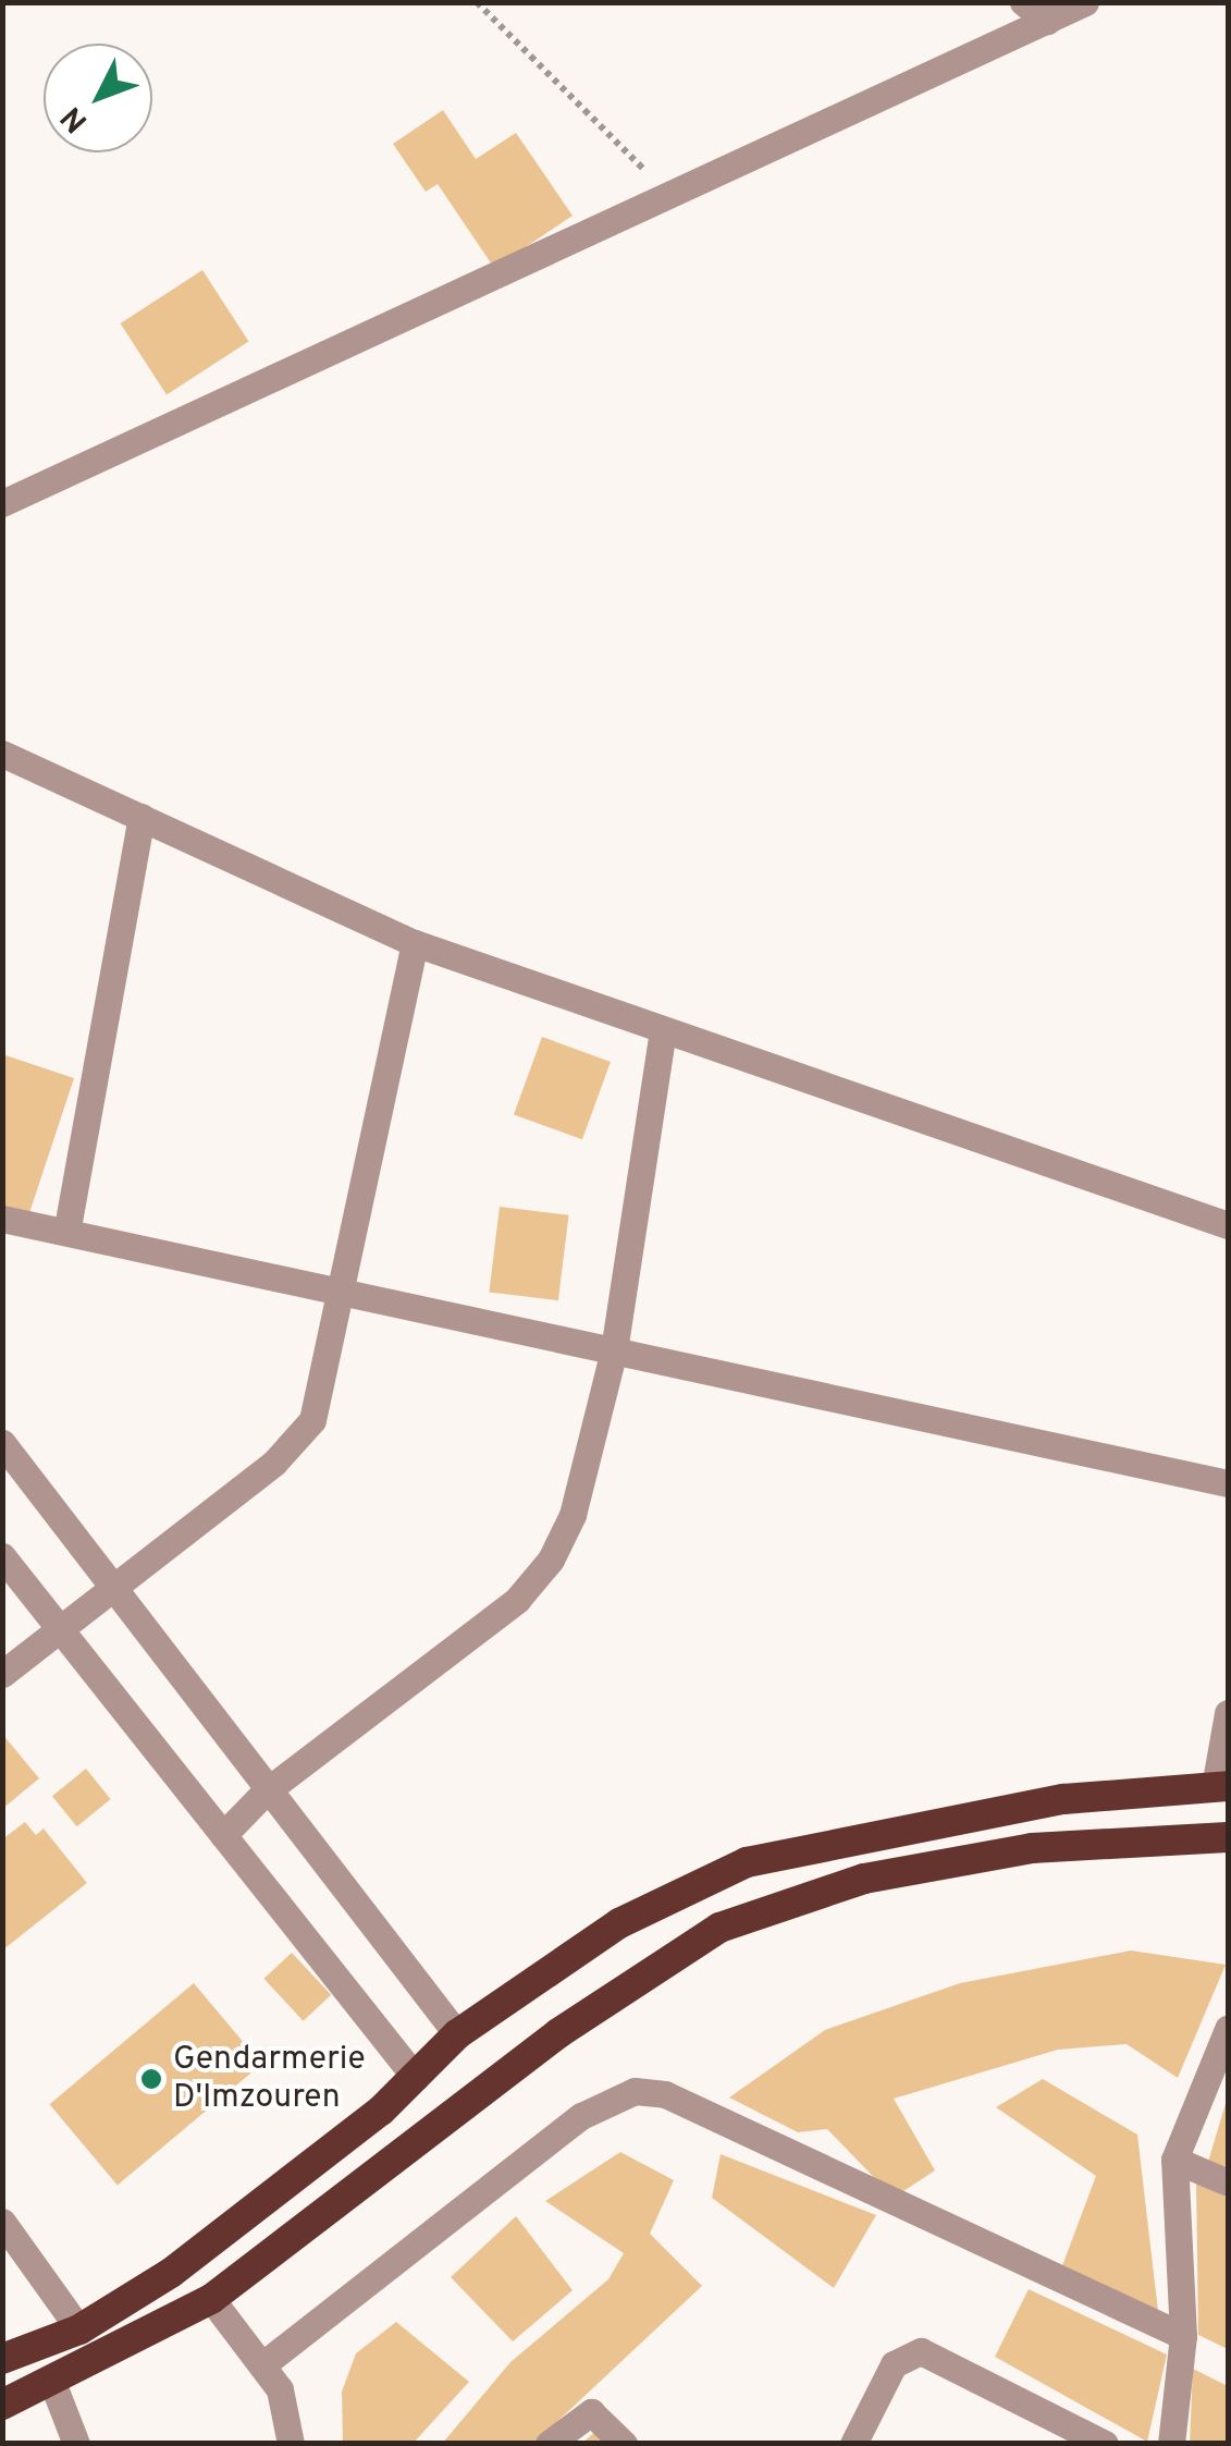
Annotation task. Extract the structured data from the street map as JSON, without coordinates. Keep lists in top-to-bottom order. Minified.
{"places":["Gendarmerie D'Imzouren"],"north":"bottom left"}
